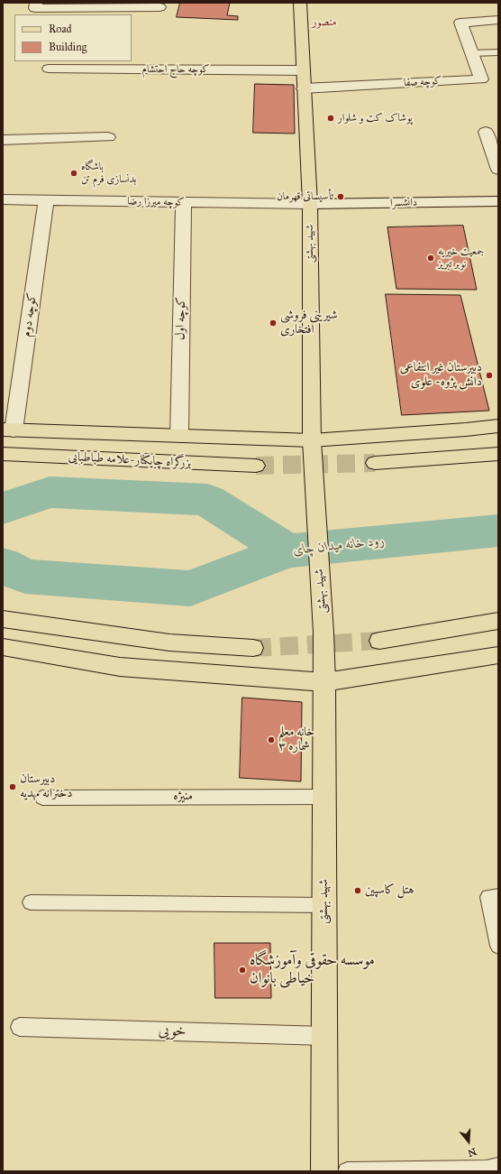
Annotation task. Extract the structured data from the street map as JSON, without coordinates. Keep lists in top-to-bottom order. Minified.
{"streets":{"main road":["شهید بهشتى","بزرگراه چایکنار-علامه طباطبایی","شهید بهشتی"],"street":["کوچه حاج احتشام","کوچه صفا","کوچه میرزا رضا","دانشسرا","کوچه دوم","کوچه اول"],"lane":["منیژه","خویی"]},"crossings":[["کوچه حاج احتشام","شهید بهشتى"],["کوچه صفا","شهید بهشتى"],["کوچه میرزا رضا","دانشسرا"],["کوچه میرزا رضا","شهید بهشتى"],["کوچه میرزا رضا","کوچه دوم"],["کوچه میرزا رضا","کوچه اول"],["دانشسرا","شهید بهشتى"],["شهید بهشتى","شهید بهشتی"],["شهید بهشتى","منیژه"],["شهید بهشتى","خویی"]],"districts":["منصور"],"water":["رود خانه میدان چای"],"places":["پوشاک کت و شلوار","باشگاه بدنسازی فرم تن","تأسیساتی قهرمان","جمعیت خیریه نوبر تبریز","شیرینی فروشی افتخاری","دبیرستان غیر انتفاعی دانش پژوه- علوی","خانه معلم شماره ۳","دبیرستان دخترانه مهدیه","هتل کاسپین","موسسه حقوقی وآموزشگاه خیاطی بانوان"],"legend":["Road","Building"],"north":"bottom"}
